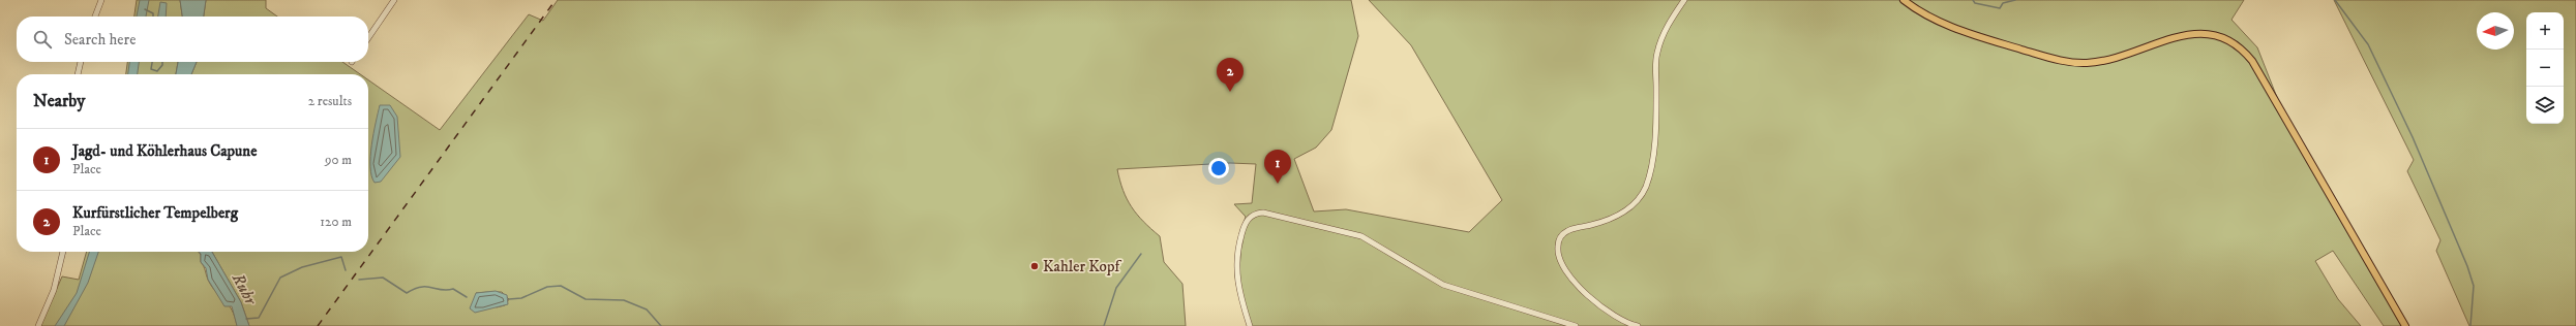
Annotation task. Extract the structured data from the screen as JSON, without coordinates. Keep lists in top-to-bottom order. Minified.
{"water":["Ruhr"],"places":["Kahler Kopf"],"north":"left","page":{"map_buttons":["+","−"],"search":"Search here","pins":["2","1"],"heading":["Nearby","2 results"],"list":[{"mark":"1","name":"Jagd- und Köhlerhaus Capune","note":"Place","value":"90 m"},{"mark":"2","name":"Kurfürstlicher Tempelberg","note":"Place","value":"120 m"}]}}
